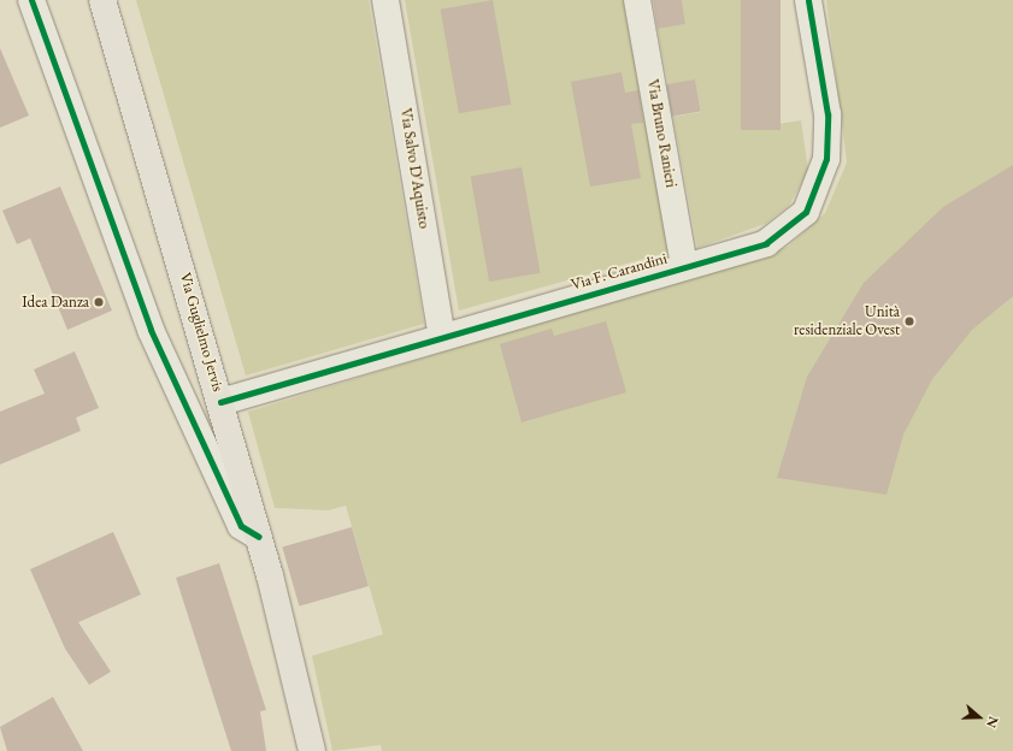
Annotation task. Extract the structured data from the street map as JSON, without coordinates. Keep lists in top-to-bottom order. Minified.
{"streets":{"main road":["Via Guglielmo Jervis"],"street":["Via Bruno Ranieri","Via Salvo D'Aquisto","Via F. Carandini"]},"crossings":[["Via Bruno Ranieri","Via F. Carandini"],["Via Salvo D'Aquisto","Via F. Carandini"],["Via F. Carandini","Via Guglielmo Jervis"]],"places":["Idea Danza","Unità residenziale Ovest"],"north":"right"}
